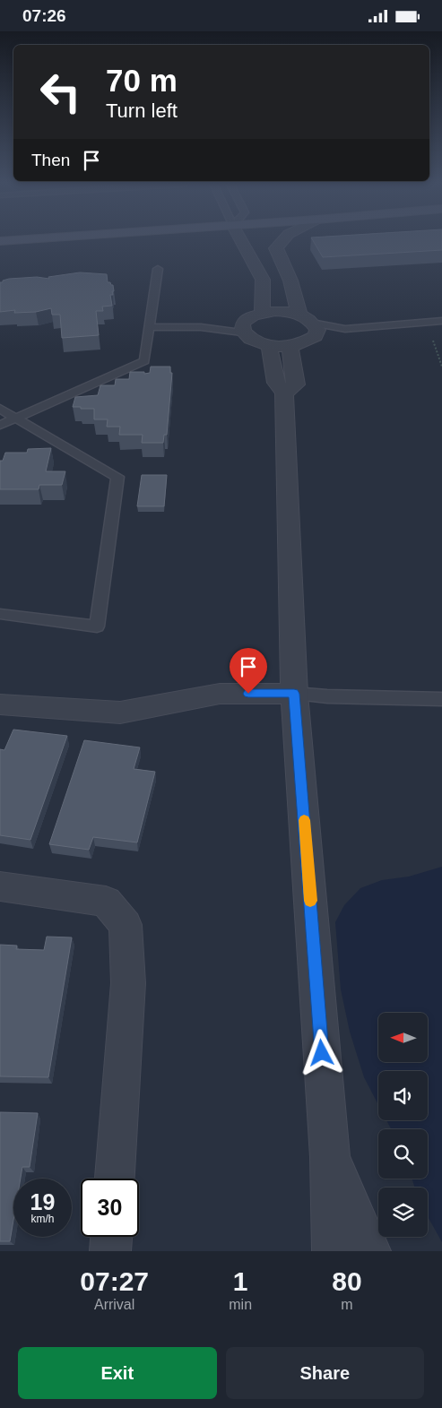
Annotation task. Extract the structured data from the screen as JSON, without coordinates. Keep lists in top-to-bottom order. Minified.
{"north":"left","page":{"status":"07:26","turn":["70 m","Turn left"],"then":"Then","speed":"19 km/h","limit":"30","eta":["07:27","Arrival","1","min","80","m"],"buttons":["Exit","Share"]}}
